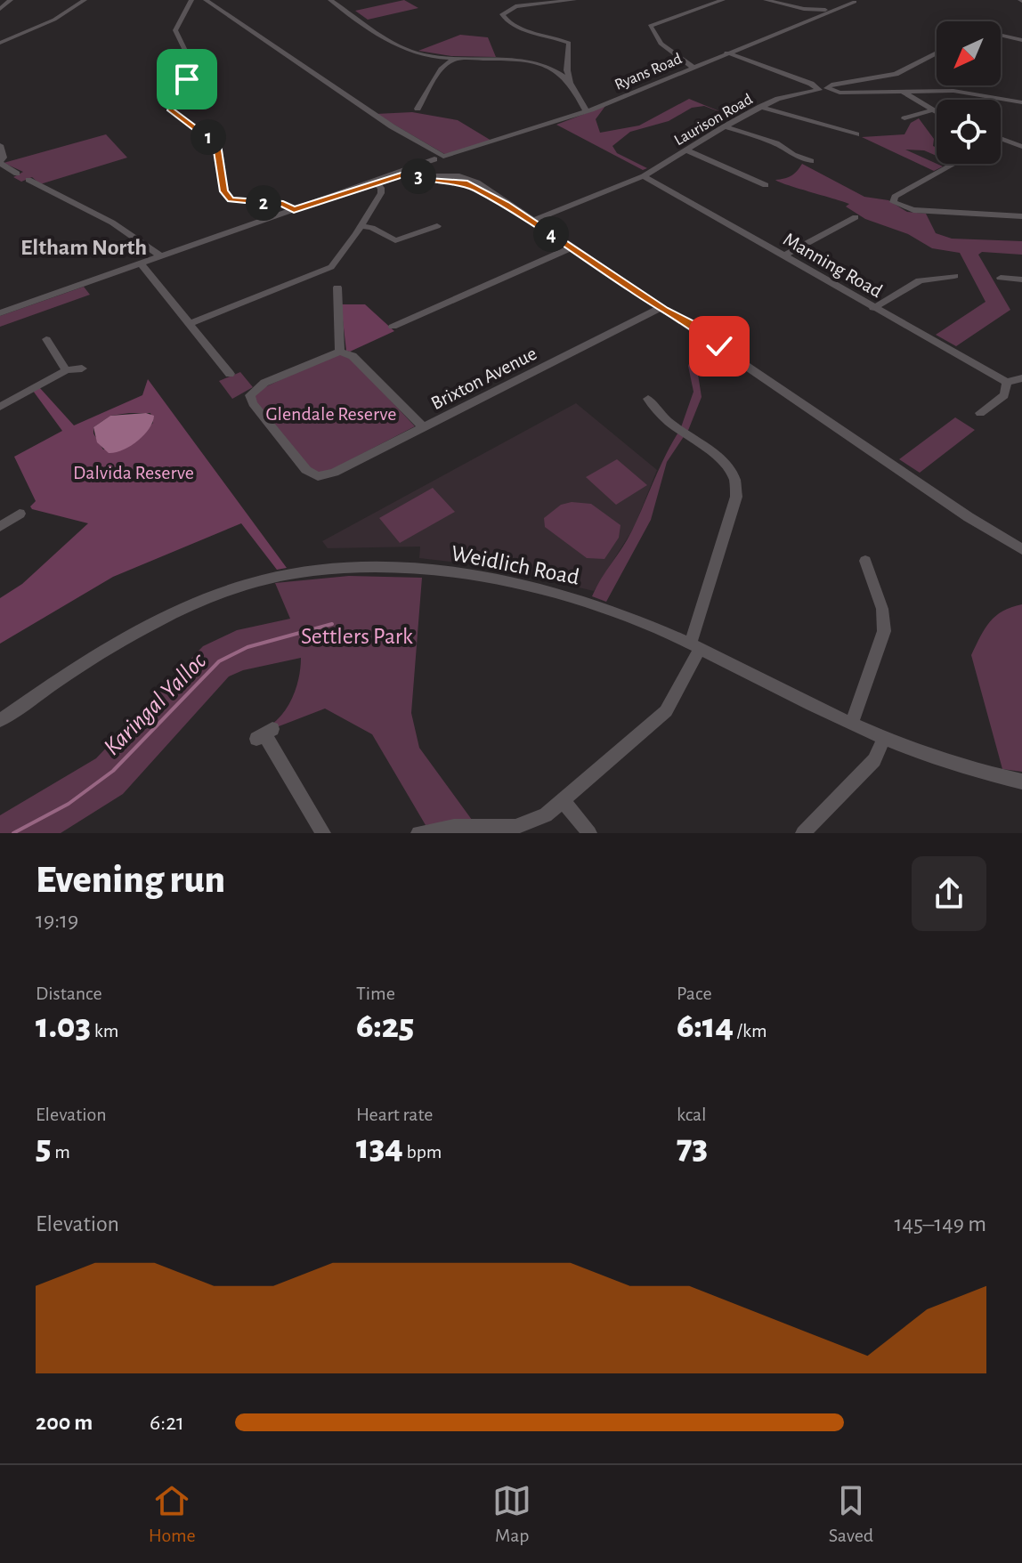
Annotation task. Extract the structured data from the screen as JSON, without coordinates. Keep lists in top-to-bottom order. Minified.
{"streets":{"street":["Ryans Road","Laurison Road","Manning Road","Brixton Avenue","Weidlich Road"]},"crossings":[["Ryans Road","Laurison Road"],["Laurison Road","Manning Road"]],"districts":["Eltham North"],"water":["Karingal Yalloc"],"parks":["Glendale Reserve","Dalvida Reserve","Settlers Park"],"north":"bottom left","page":{"pins":["1","3","2","4"],"heading":["Evening run","19:19"],"stats":[["Distance","1.03 km"],["Time","6:25"],["Pace","6:14 /km"],["Elevation","5 m"],["Heart rate","134 bpm"],["kcal","73"]],"chart":["Elevation","145–149 m"],"list":[{"name":"200 m","note":"6:21"}],"tabs":["Home","Map","Saved"]}}
